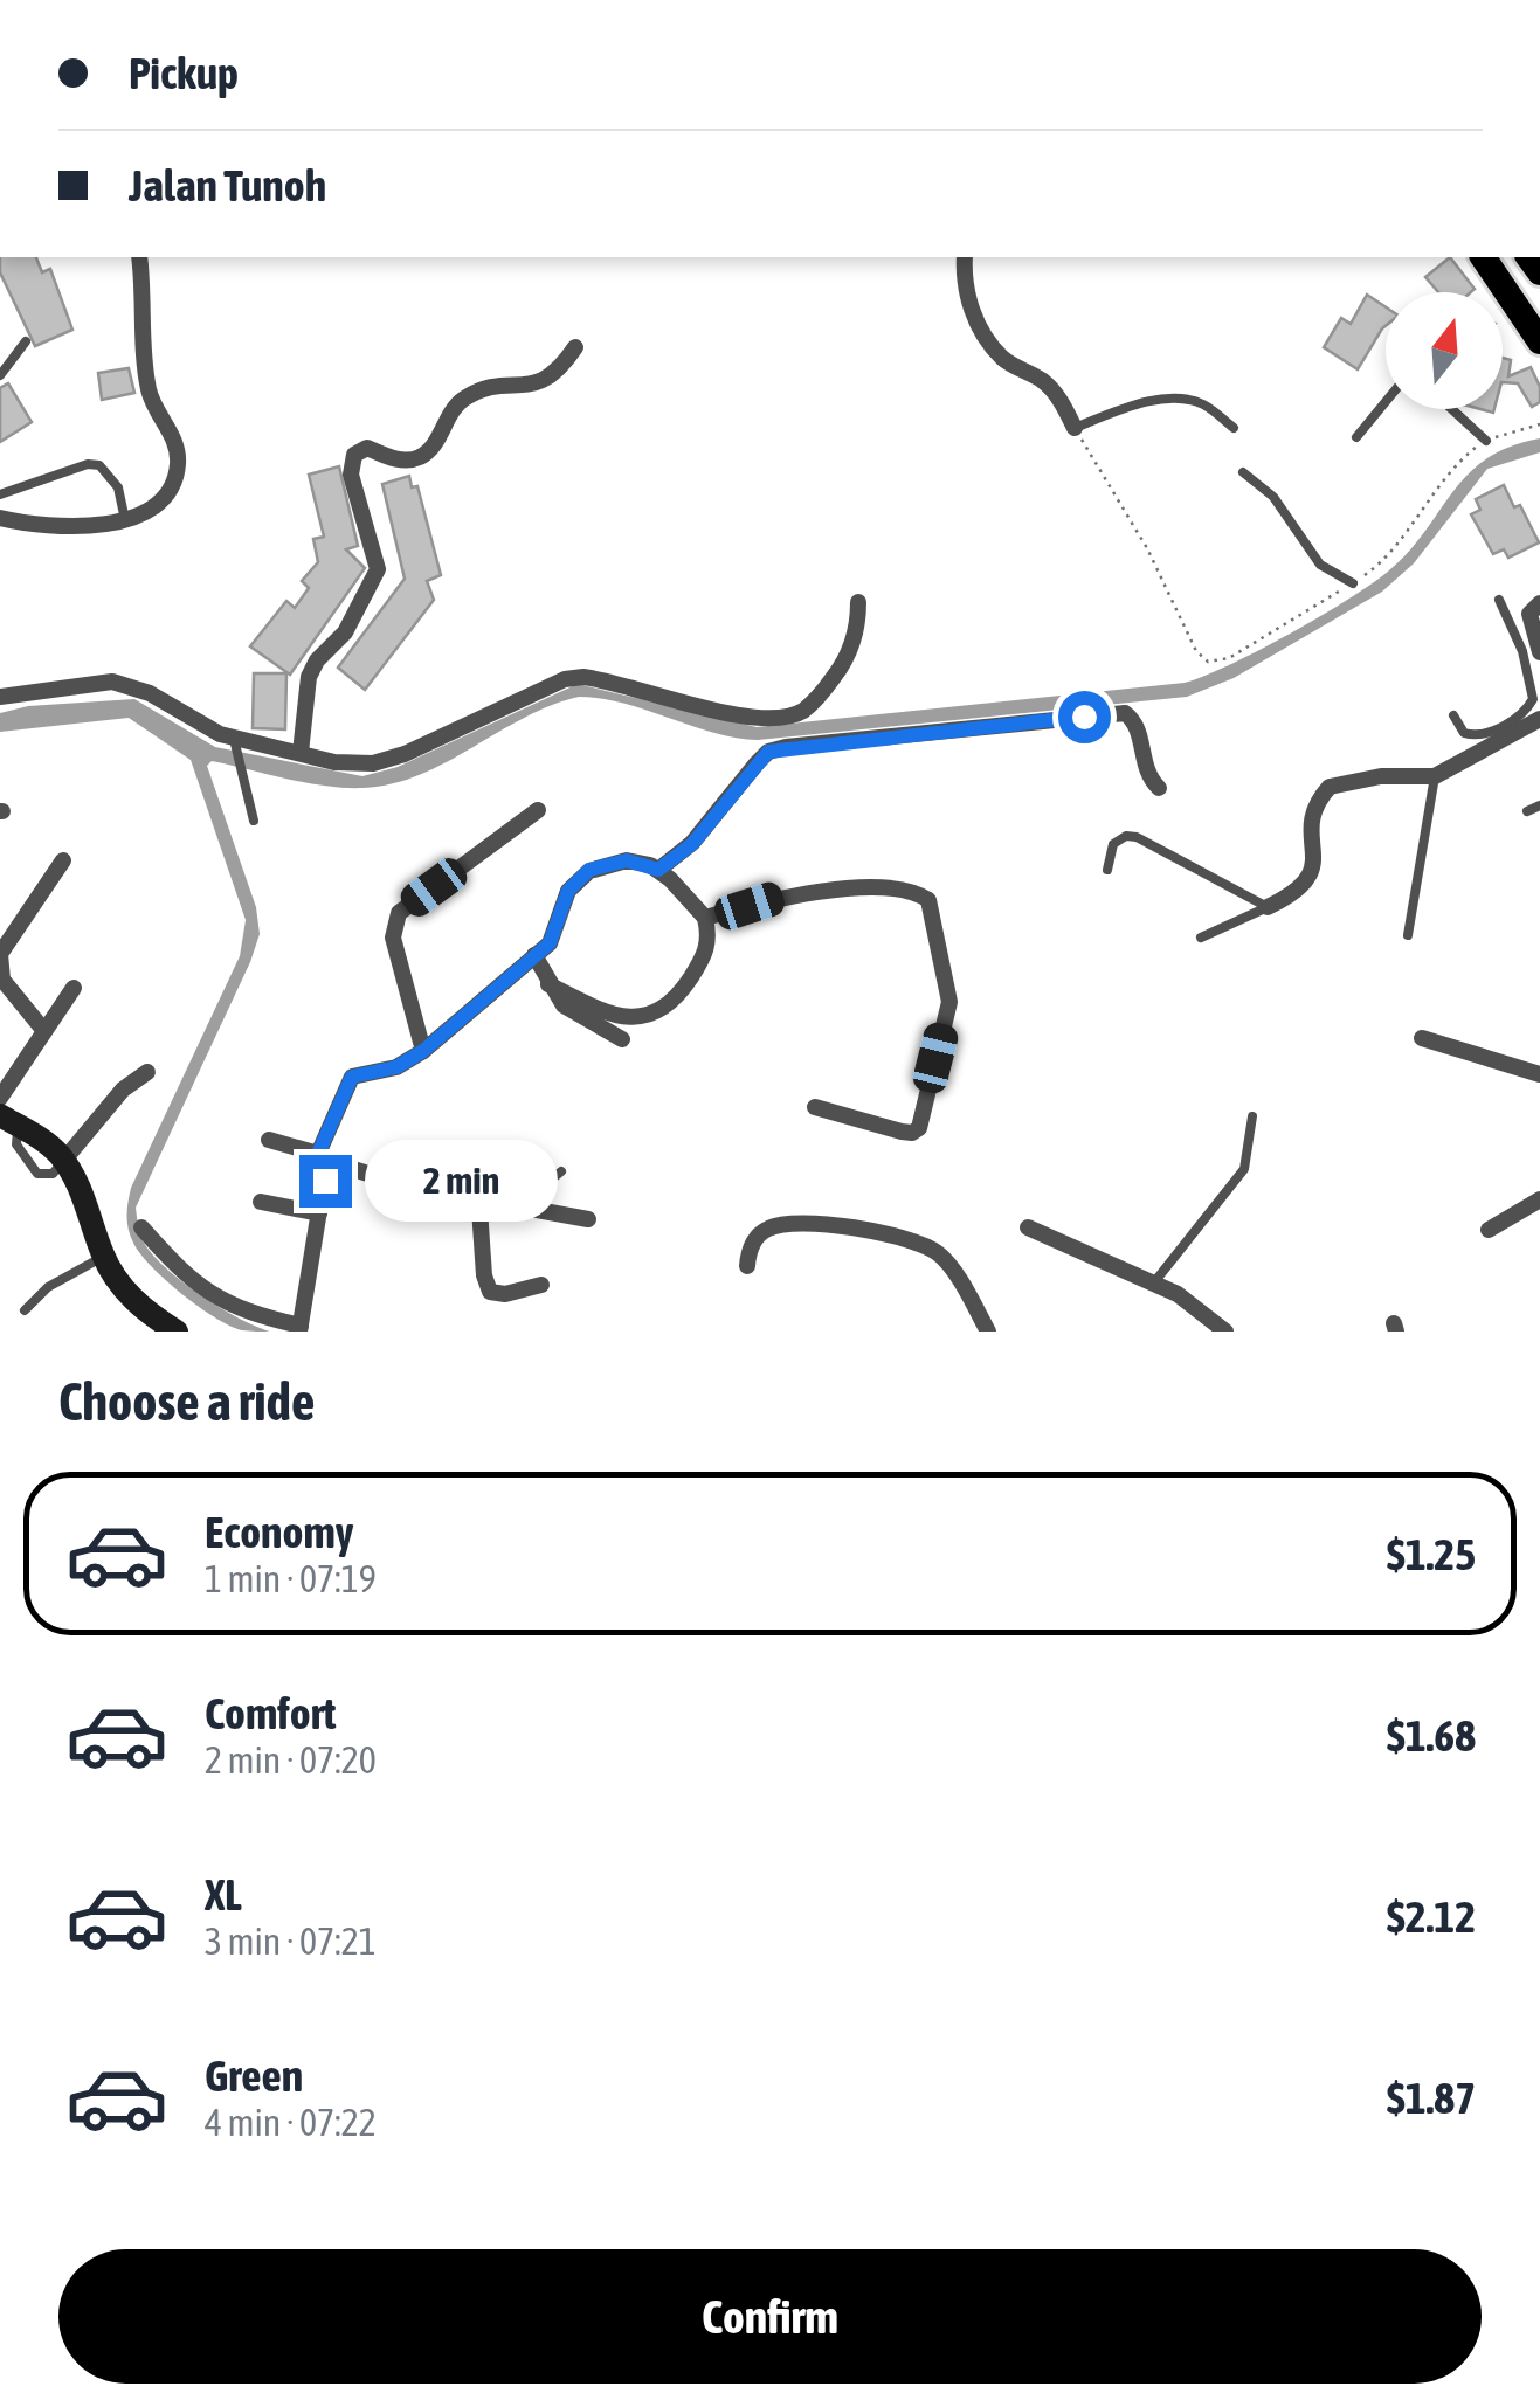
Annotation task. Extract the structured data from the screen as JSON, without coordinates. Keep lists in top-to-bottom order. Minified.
{"north":"top","page":{"banner":["Pickup","Jalan Tunoh"],"bubble":"2 min","heading":"Choose a ride","list":[{"name":"Economy","note":"1 min · 07:19","value":"$1.25"},{"name":"Comfort","note":"2 min · 07:20","value":"$1.68"},{"name":"XL","note":"3 min · 07:21","value":"$2.12"},{"name":"Green","note":"4 min · 07:22","value":"$1.87"}],"buttons":"Confirm"}}
